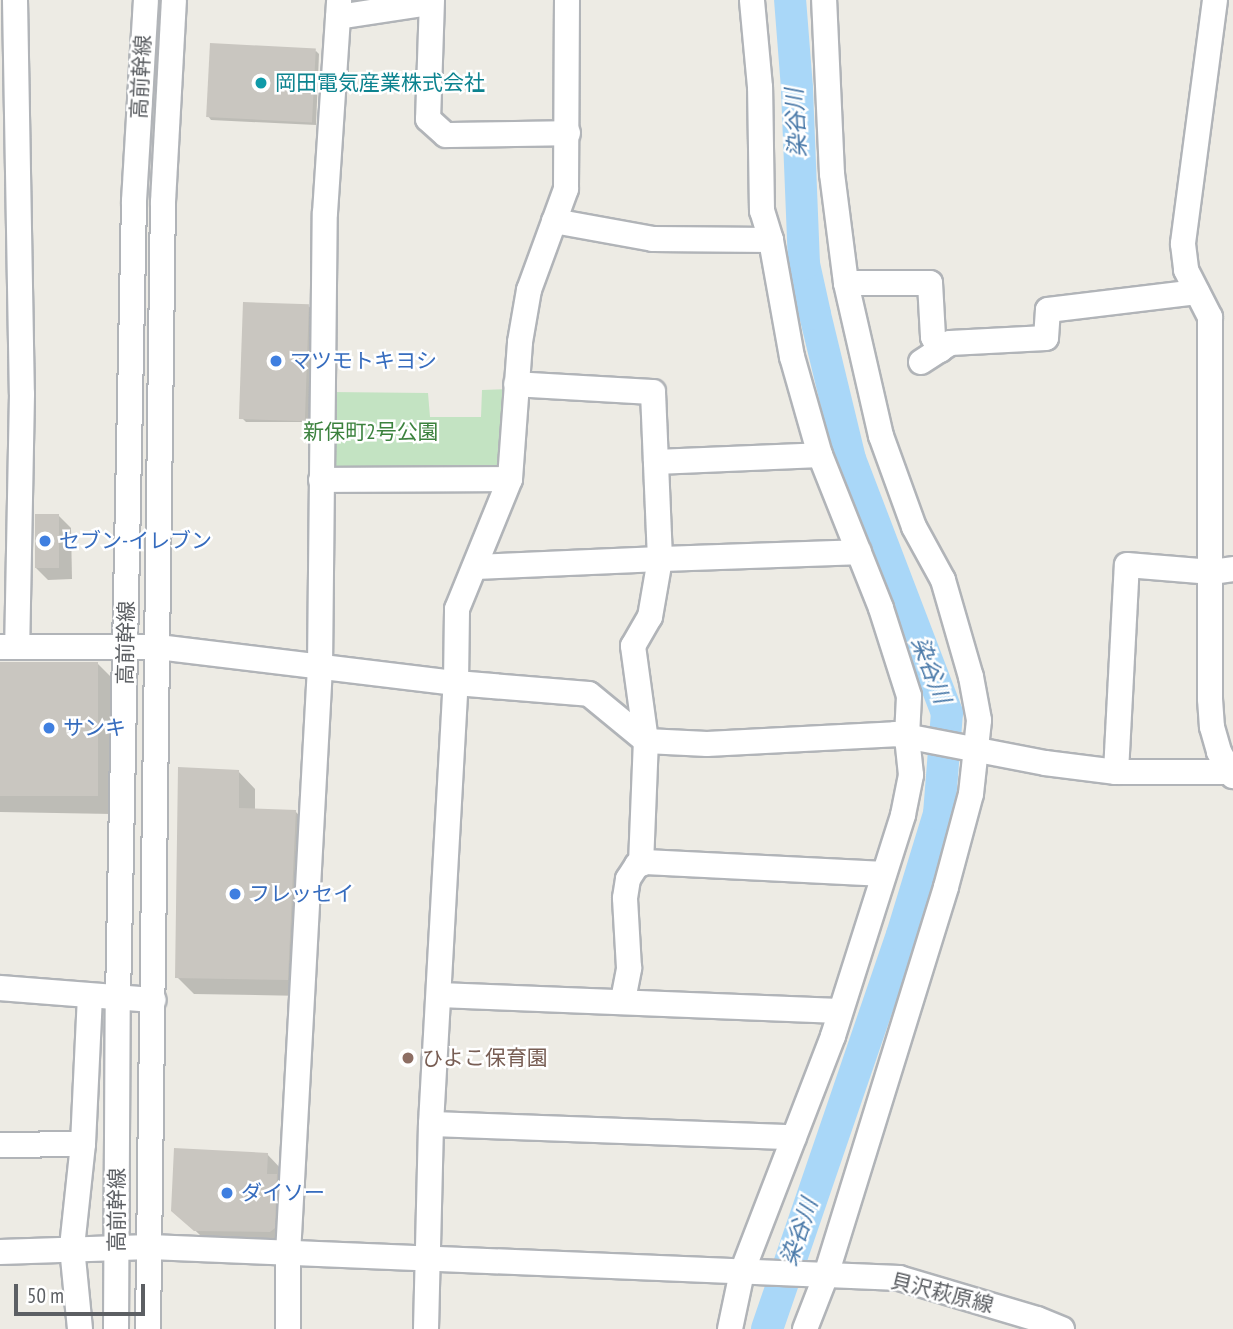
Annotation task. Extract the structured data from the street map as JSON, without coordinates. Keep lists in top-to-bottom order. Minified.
{"streets":{"street":["高前幹線","貝沢萩原線"]},"crossings":[["高前幹線","貝沢萩原線"]],"water":["染谷川"],"parks":["新保町2号公園"],"places":["岡田電気産業株式会社","マツモトキヨシ","セブン-イレブン","サンキ","フレッセイ","ひよこ保育園","ダイソー"],"scale_bar":"50 m"}
